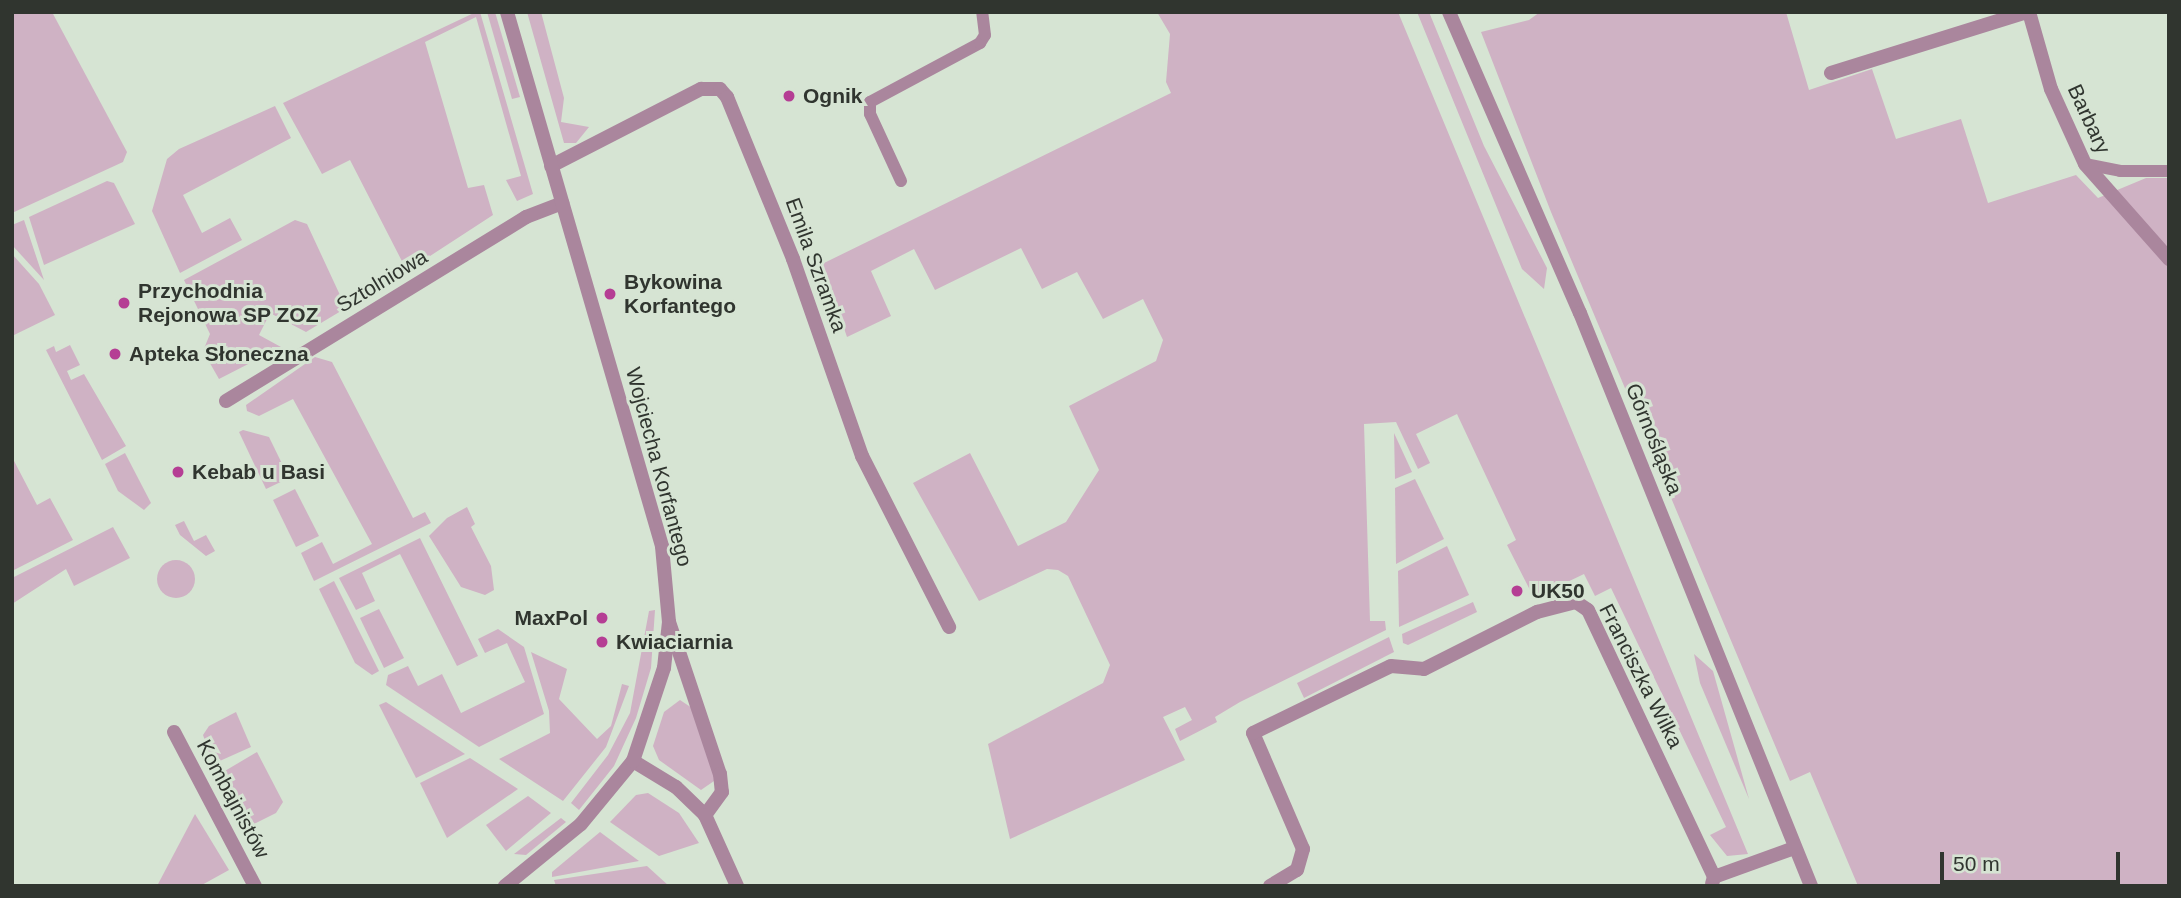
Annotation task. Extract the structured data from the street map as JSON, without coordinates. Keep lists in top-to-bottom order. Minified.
{"streets":{"street":["Barbary","Emila Szramka","Sztolniowa","Górnośląska","Wojciecha Korfantego","Franciszka Wilka","Kombajnistów"]},"crossings":[["Emila Szramka","Wojciecha Korfantego"],["Sztolniowa","Wojciecha Korfantego"]],"places":["Ognik","Bykowina Korfantego","Przychodnia Rejonowa SP ZOZ","Apteka Słoneczna","Kebab u Basi","UK50","MaxPol","Kwiaciarnia"],"scale_bar":"50 m"}
